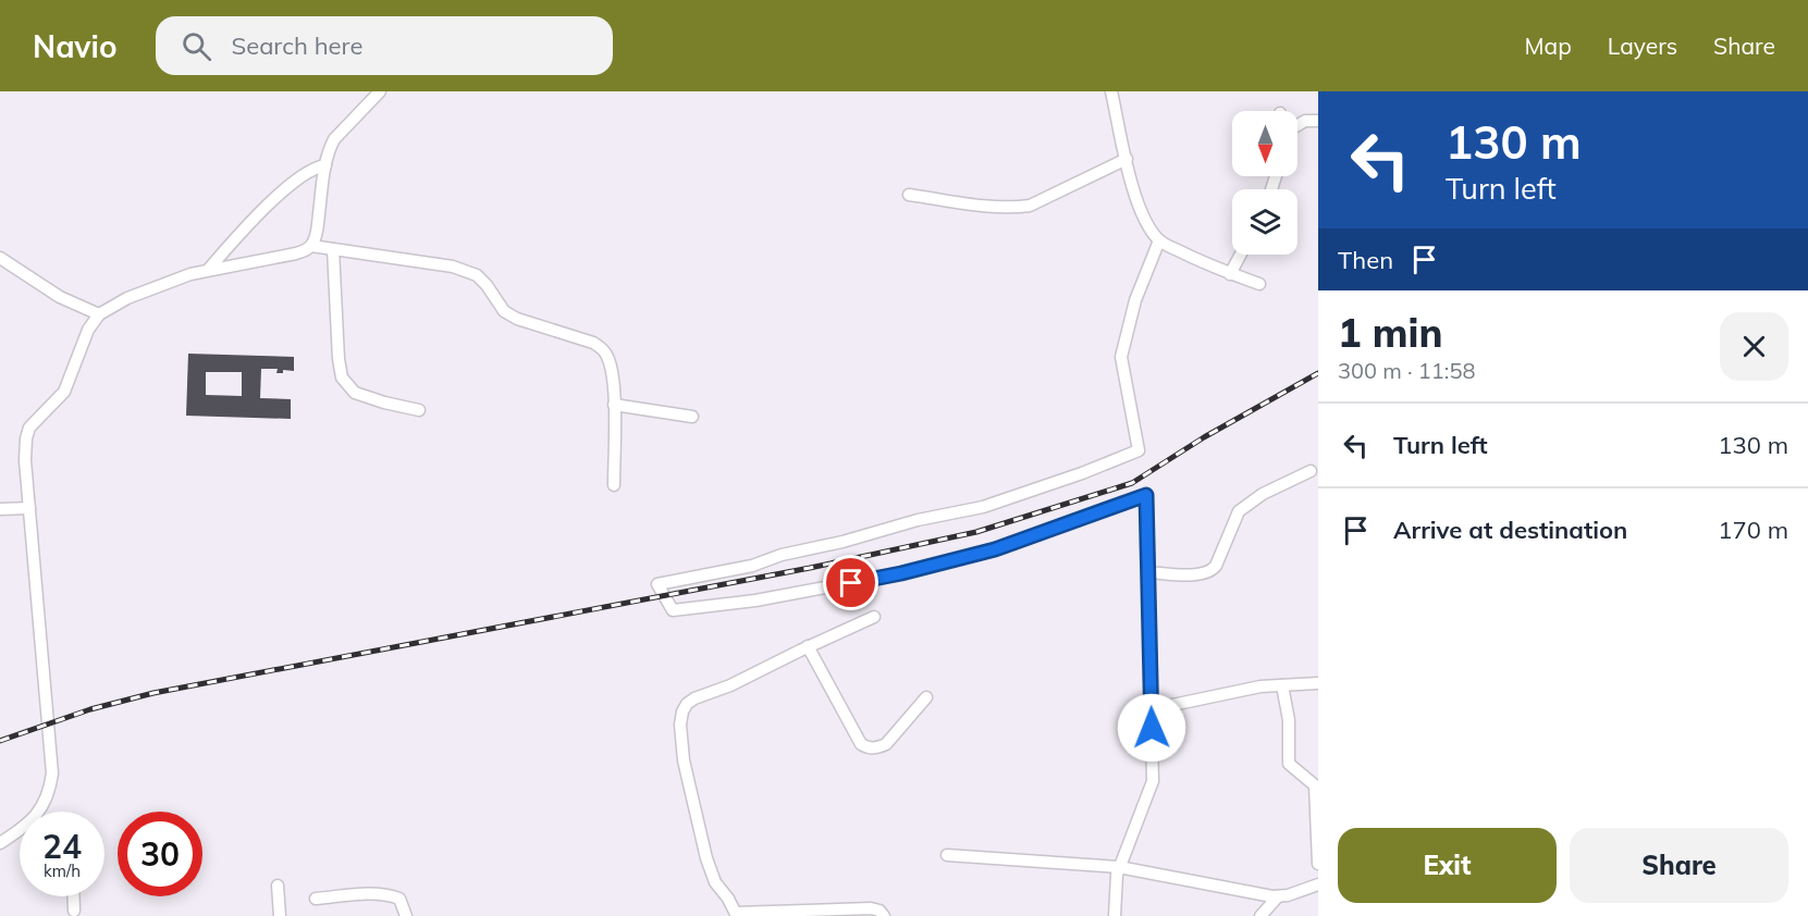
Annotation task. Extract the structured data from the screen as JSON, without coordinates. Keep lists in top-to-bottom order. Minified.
{"north":"bottom","page":{"header":"Navio","search":"Search here","nav":["Map","Layers","Share"],"turn":["130 m","Turn left"],"then":"Then","heading":["1 min","300 m · 11:58"],"list":[{"name":"Turn left","value":"130 m"},{"name":"Arrive at destination","value":"170 m"}],"speed":"24 km/h","limit":"30","buttons":["Exit","Share"]}}
